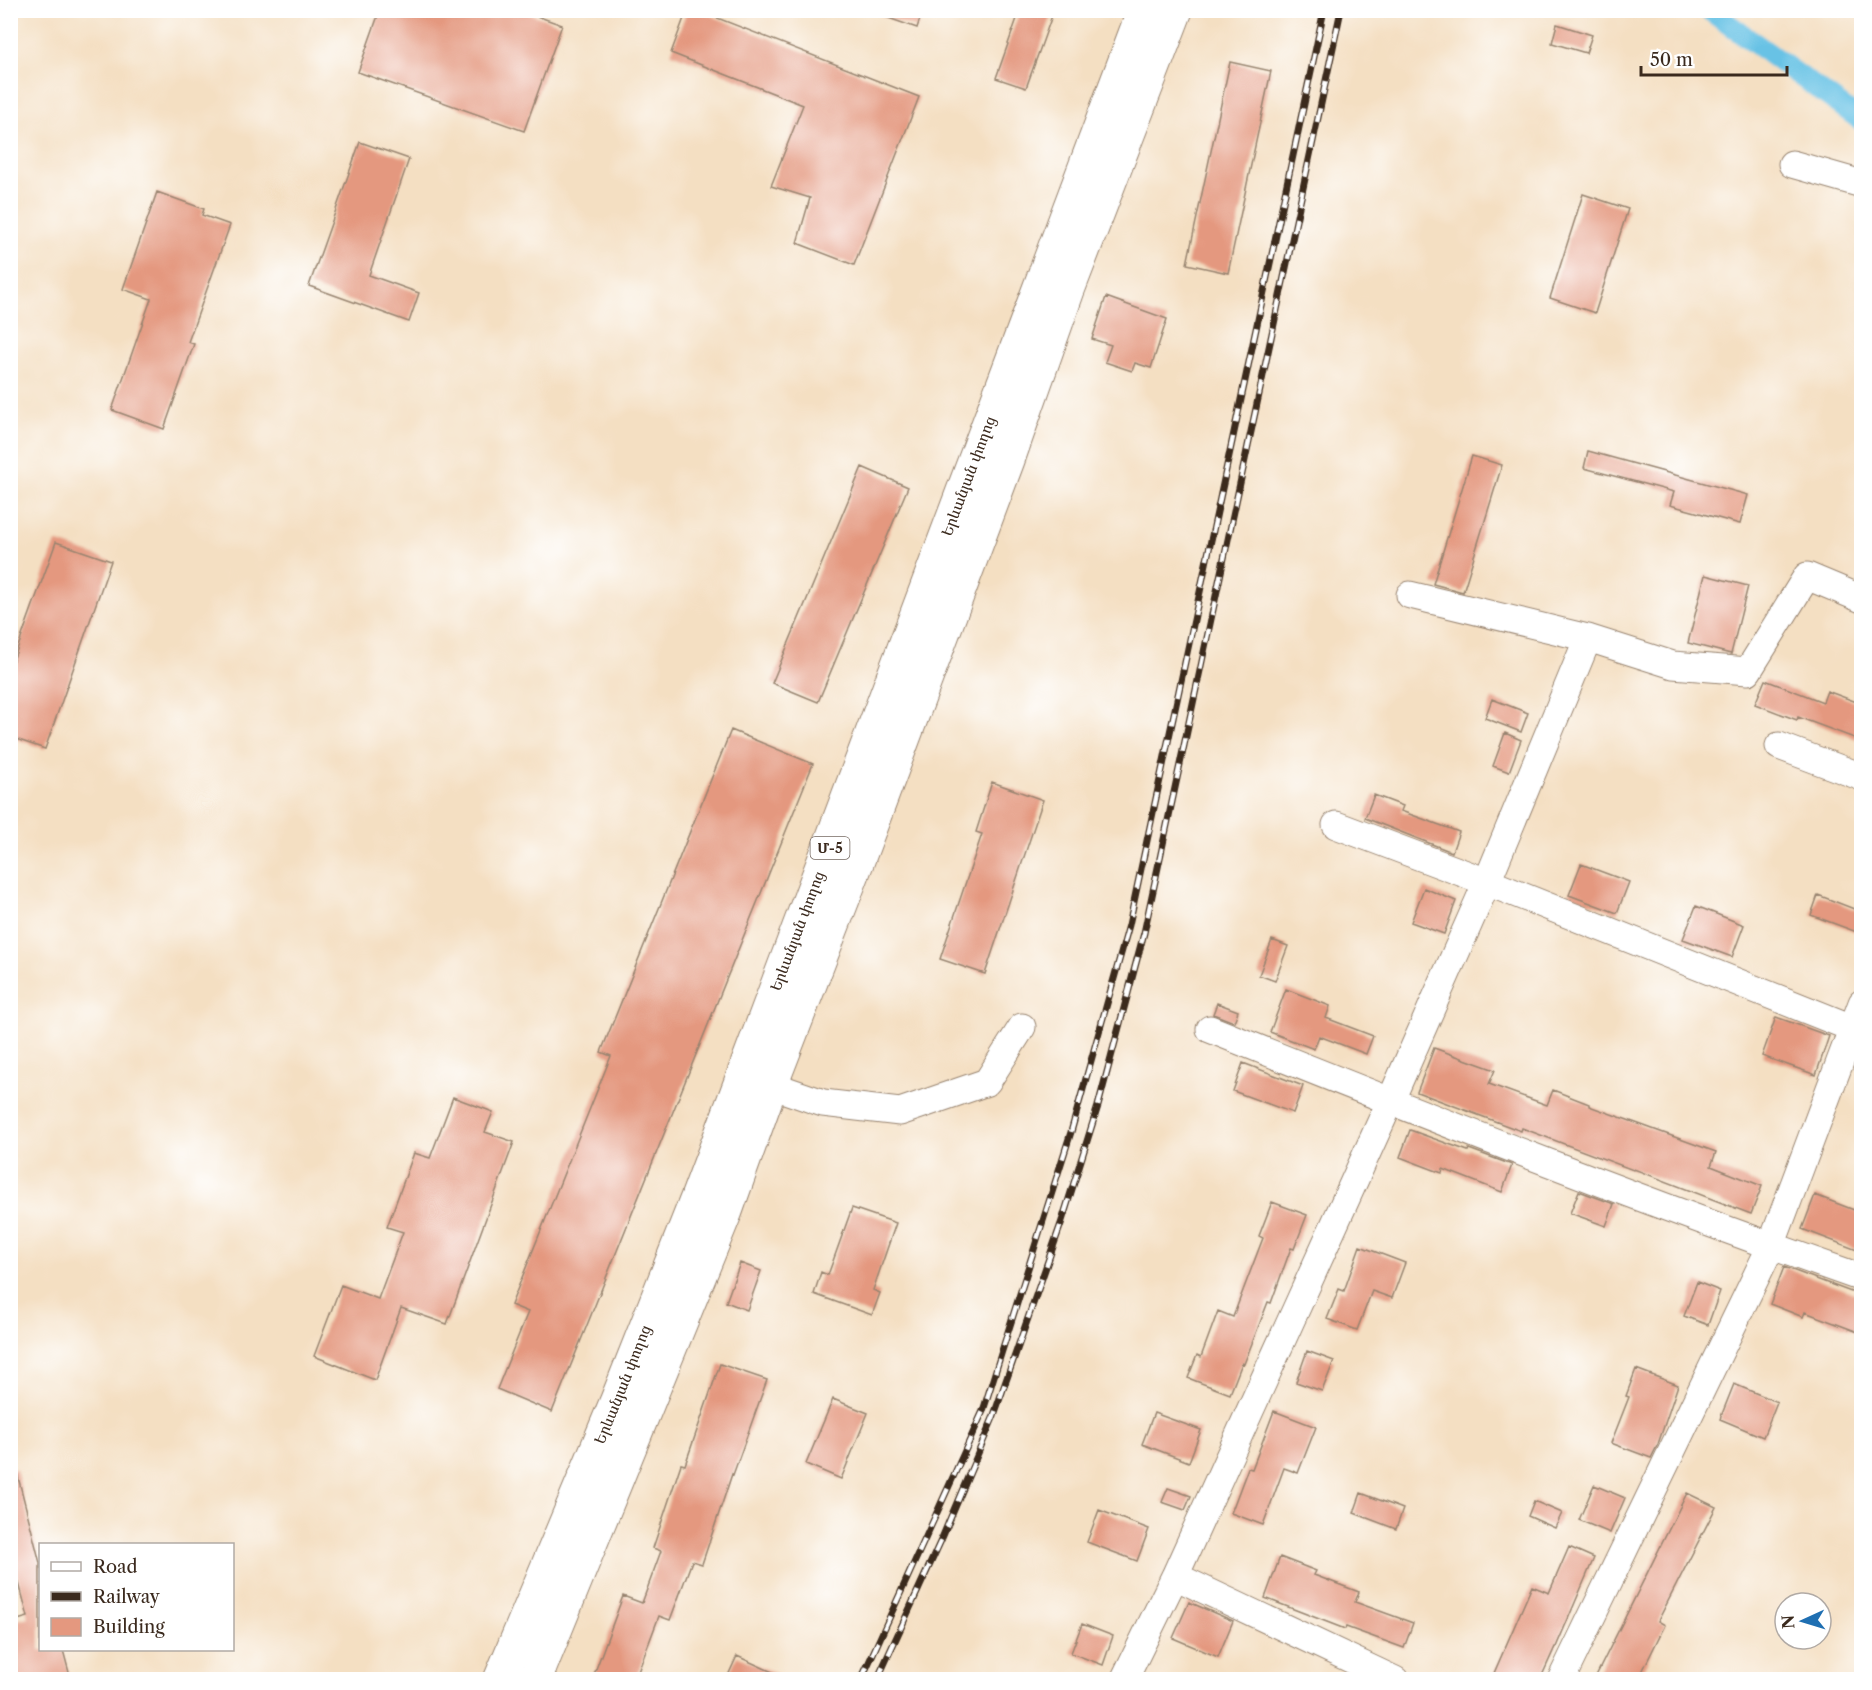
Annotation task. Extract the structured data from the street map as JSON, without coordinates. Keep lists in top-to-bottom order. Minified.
{"streets":{"highway":["Երևանյան փողոց","Մ-5"]},"legend":["Road","Railway","Building"],"scale_bar":"50 m","north":"left"}
